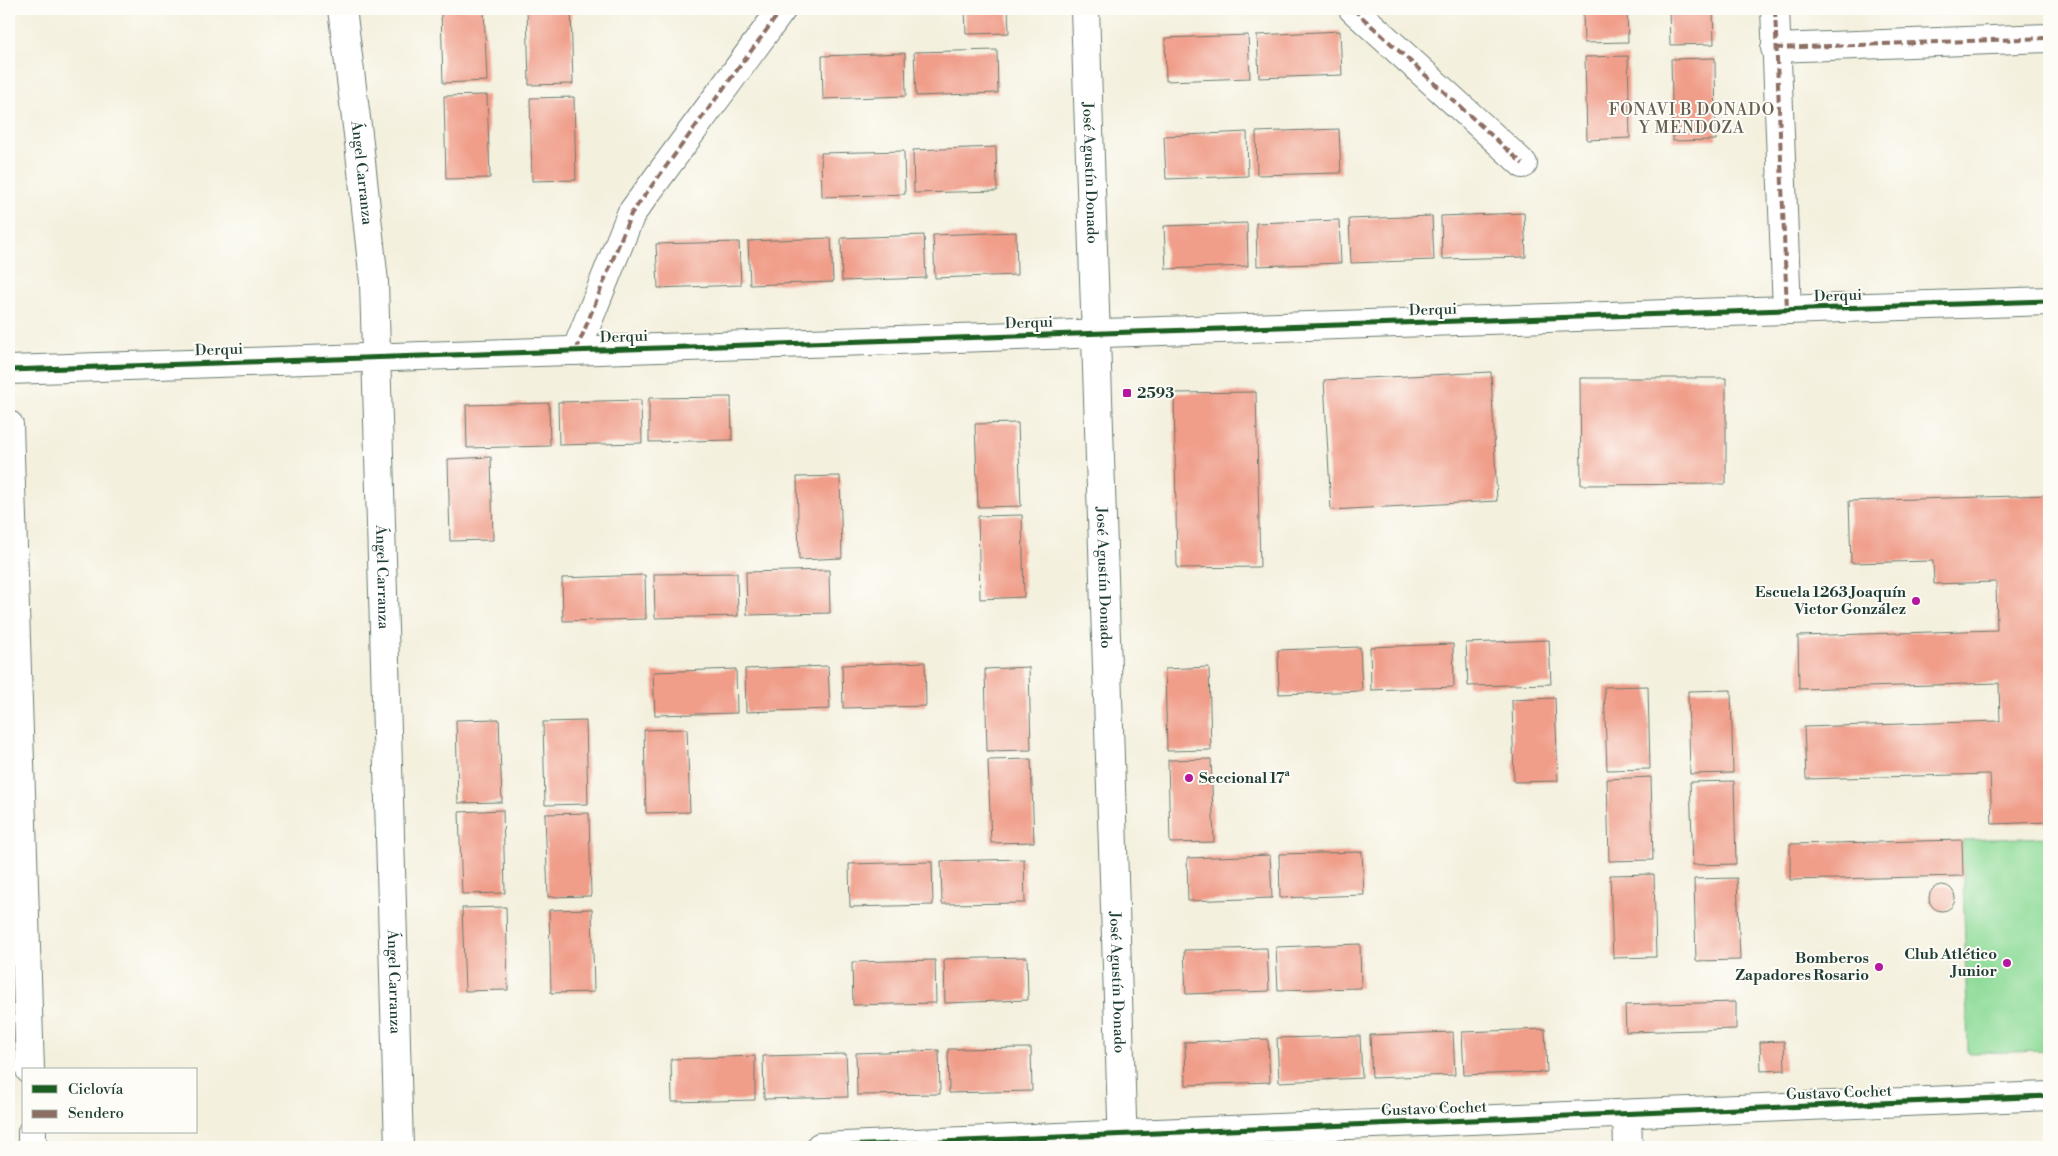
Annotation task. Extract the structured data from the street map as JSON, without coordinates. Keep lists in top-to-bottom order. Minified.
{"streets":{"street":["Ángel Carranza","José Agustín Donado","Derqui","Gustavo Cochet"]},"crossings":[["Ángel Carranza","Derqui"],["José Agustín Donado","Derqui"],["José Agustín Donado","Gustavo Cochet"]],"districts":["FONAVI B DONADO Y MENDOZA"],"places":{"transit":["2593"],"other":["Escuela 1263 Joaquín Victor González","Seccional 17ª","Club Atlético Junior","Bomberos Zapadores Rosario"]},"legend":["Ciclovía","Sendero"]}
